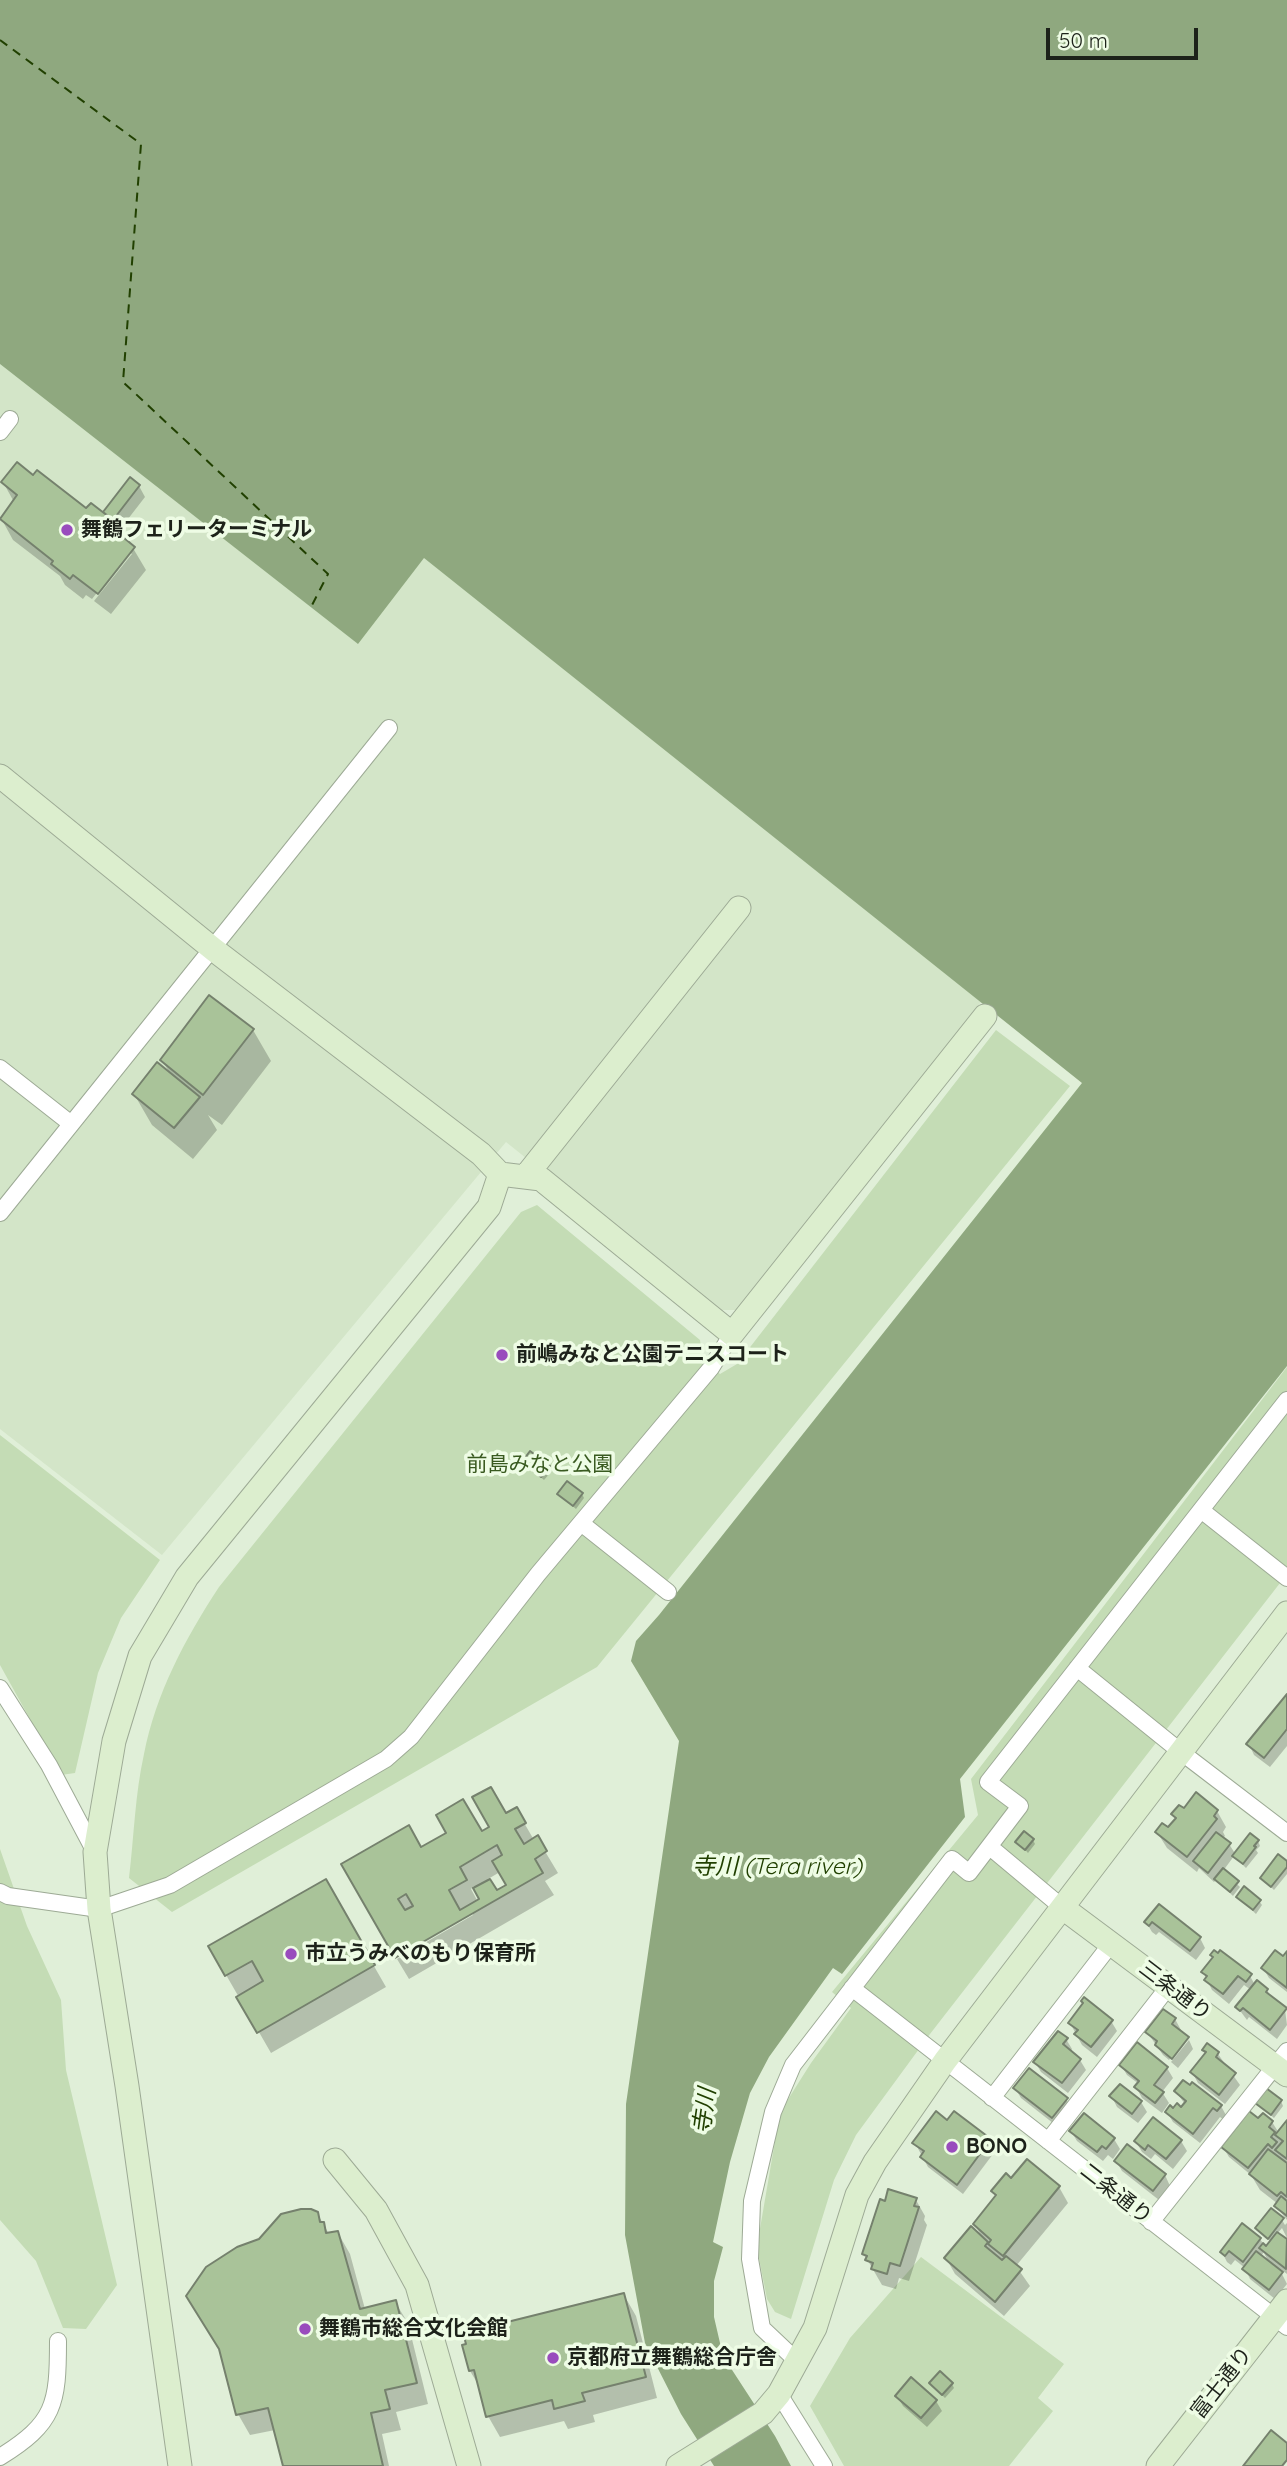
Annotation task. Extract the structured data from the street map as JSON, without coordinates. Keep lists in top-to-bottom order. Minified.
{"streets":{"street":["三条通り","二条通り","富士通り"]},"crossings":[["二条通り","富士通り"]],"water":["寺川 (Tera river)","寺川"],"parks":["前島みなと公園"],"places":["舞鶴フェリーターミナル","前嶋みなと公園テニスコート","市立うみべのもり保育所","BONO","舞鶴市総合文化会館","京都府立舞鶴総合庁舎"],"scale_bar":"50 m"}
